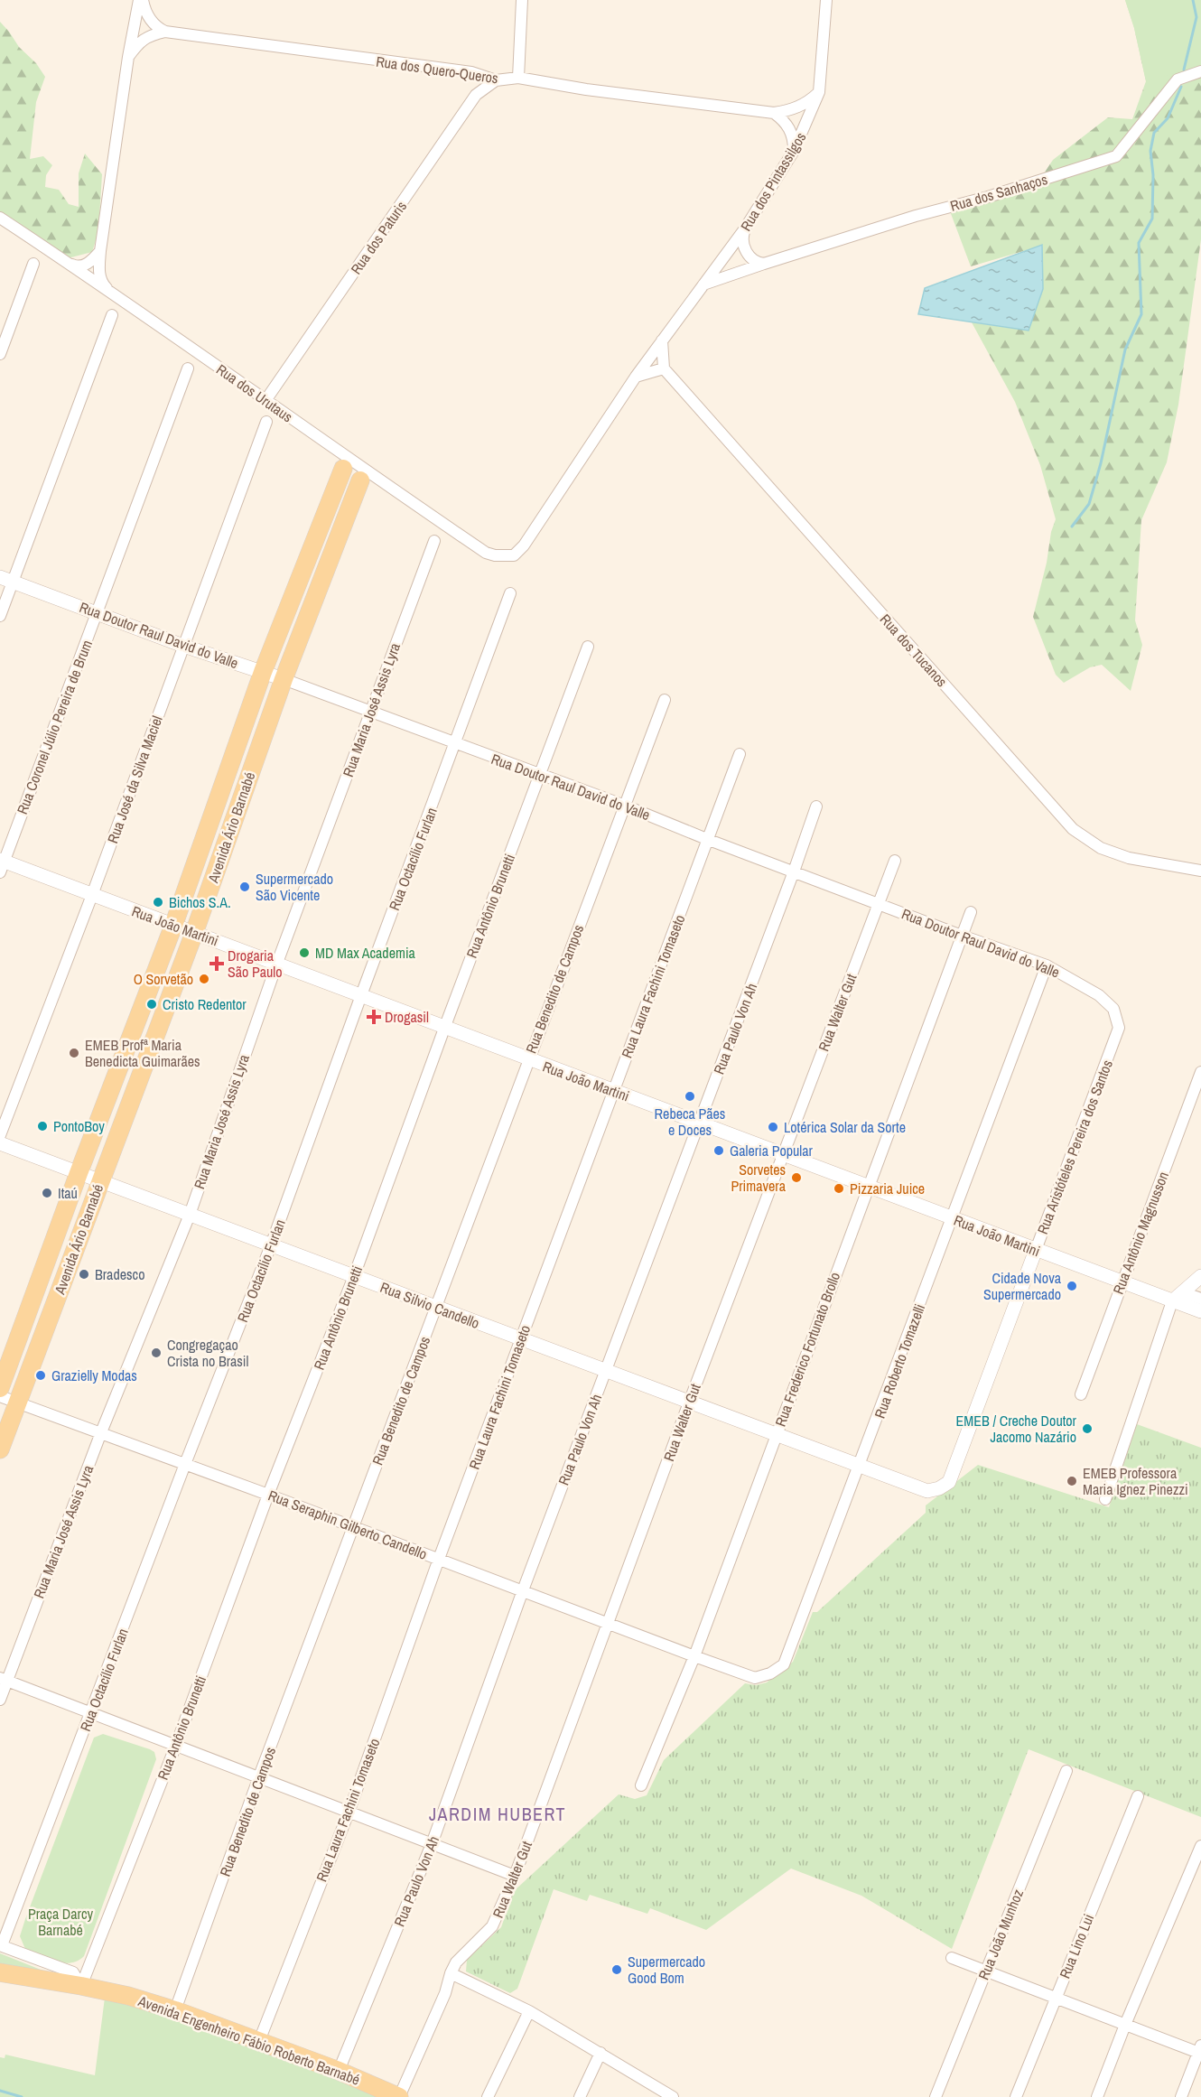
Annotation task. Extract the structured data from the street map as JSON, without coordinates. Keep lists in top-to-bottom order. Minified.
{"streets":{"main road":["Avenida Ário Barnabé","Avenida Engenheiro Fábio Roberto Barnabé"],"street":["Rua dos Quero-Queros","Rua dos Pintassilgos","Rua dos Sanhaços","Rua dos Paturis","Rua dos Urutaus","Rua Doutor Raul David do Valle","Rua dos Tucanos","Rua Maria José Assis Lyra","Rua Coronel Júlio Pereira de Brum","Rua José da Silva Maciel","Rua Octacílio Furlan","Rua Antônio Brunetti","Rua João Martini","Rua Laura Fachini Tomaseto","Rua Benedito de Campos","Rua Walter Gut","Rua Paulo Von Ah","Rua Aristóteles Pereira dos Santos","Rua Antônio Magnusson","Rua Silvio Candello","Rua Frederico Fortunato Brollo","Rua Roberto Tomazelli","Rua Seraphin Gilberto Candello","Rua João Munhoz","Rua Lino Lui"]},"crossings":[["Rua dos Quero-Queros","Rua dos Pintassilgos"],["Rua dos Quero-Queros","Rua dos Paturis"],["Rua dos Pintassilgos","Rua dos Sanhaços"],["Rua dos Pintassilgos","Rua dos Urutaus"],["Rua dos Paturis","Rua dos Urutaus"],["Rua Doutor Raul David do Valle","Rua Maria José Assis Lyra"],["Rua Doutor Raul David do Valle","Rua Coronel Júlio Pereira de Brum"],["Rua Doutor Raul David do Valle","Rua José da Silva Maciel"],["Rua Doutor Raul David do Valle","Avenida Ário Barnabé"],["Rua Doutor Raul David do Valle","Rua Octacílio Furlan"],["Rua Doutor Raul David do Valle","Rua Antônio Brunetti"],["Rua Doutor Raul David do Valle","Rua Laura Fachini Tomaseto"],["Rua Doutor Raul David do Valle","Rua Benedito de Campos"],["Rua Doutor Raul David do Valle","Rua Walter Gut"],["Rua Doutor Raul David do Valle","Rua Paulo Von Ah"],["Rua Doutor Raul David do Valle","Rua Aristóteles Pereira dos Santos"],["Rua Doutor Raul David do Valle","Rua Frederico Fortunato Brollo"],["Rua Doutor Raul David do Valle","Rua Roberto Tomazelli"],["Rua Maria José Assis Lyra","Rua João Martini"],["Rua Maria José Assis Lyra","Rua Silvio Candello"],["Rua Maria José Assis Lyra","Rua Seraphin Gilberto Candello"],["Rua Coronel Júlio Pereira de Brum","Rua João Martini"],["Rua José da Silva Maciel","Rua João Martini"],["Avenida Ário Barnabé","Rua João Martini"],["Avenida Ário Barnabé","Rua Silvio Candello"],["Avenida Ário Barnabé","Rua Seraphin Gilberto Candello"],["Rua Octacílio Furlan","Rua João Martini"],["Rua Octacílio Furlan","Rua Silvio Candello"],["Rua Octacílio Furlan","Rua Seraphin Gilberto Candello"],["Rua Antônio Brunetti","Rua João Martini"],["Rua Antônio Brunetti","Rua Silvio Candello"],["Rua Antônio Brunetti","Rua Seraphin Gilberto Candello"],["Rua Antônio Brunetti","Avenida Engenheiro Fábio Roberto Barnabé"],["Rua João Martini","Rua Laura Fachini Tomaseto"],["Rua João Martini","Rua Benedito de Campos"],["Rua João Martini","Rua Walter Gut"],["Rua João Martini","Rua Paulo Von Ah"],["Rua João Martini","Rua Aristóteles Pereira dos Santos"],["Rua João Martini","Rua Antônio Magnusson"],["Rua João Martini","Rua Frederico Fortunato Brollo"],["Rua João Martini","Rua Roberto Tomazelli"],["Rua Laura Fachini Tomaseto","Rua Silvio Candello"],["Rua Laura Fachini Tomaseto","Rua Seraphin Gilberto Candello"],["Rua Laura Fachini Tomaseto","Avenida Engenheiro Fábio Roberto Barnabé"],["Rua Benedito de Campos","Rua Silvio Candello"],["Rua Benedito de Campos","Rua Seraphin Gilberto Candello"],["Rua Benedito de Campos","Avenida Engenheiro Fábio Roberto Barnabé"],["Rua Walter Gut","Rua Silvio Candello"],["Rua Walter Gut","Rua Seraphin Gilberto Candello"],["Rua Walter Gut","Avenida Engenheiro Fábio Roberto Barnabé"],["Rua Paulo Von Ah","Rua Silvio Candello"],["Rua Paulo Von Ah","Rua Seraphin Gilberto Candello"],["Rua Paulo Von Ah","Avenida Engenheiro Fábio Roberto Barnabé"],["Rua Aristóteles Pereira dos Santos","Rua Silvio Candello"],["Rua Aristóteles Pereira dos Santos","Rua Roberto Tomazelli"],["Rua Silvio Candello","Rua Frederico Fortunato Brollo"],["Rua Silvio Candello","Rua Roberto Tomazelli"],["Rua Frederico Fortunato Brollo","Rua Roberto Tomazelli"],["Rua Frederico Fortunato Brollo","Rua Seraphin Gilberto Candello"],["Rua Roberto Tomazelli","Rua Seraphin Gilberto Candello"]],"districts":["JARDIM HUBERT"],"parks":["Praça Darcy Barnabé"],"places":{"other":["Supermercado São Vicente","Bichos S.A.","MD Max Academia","O Sorvetão","Cristo Redentor","EMEB Profª Maria Benedicta Guimarães","Rebeca Pães e Doces","PontoBoy","Lotérica Solar da Sorte","Galeria Popular","Sorvetes Primavera","Pizzaria Juice","Itaú","Bradesco","Cidade Nova Supermercado","Congregaçao Crista no Brasil","Grazielly Modas","EMEB / Creche Doutor Jacomo Nazário","EMEB Professora Maria Ignez Pinezzi","Supermercado Good Bom"],"health":["Drogaria São Paulo","Drogasil"]}}
